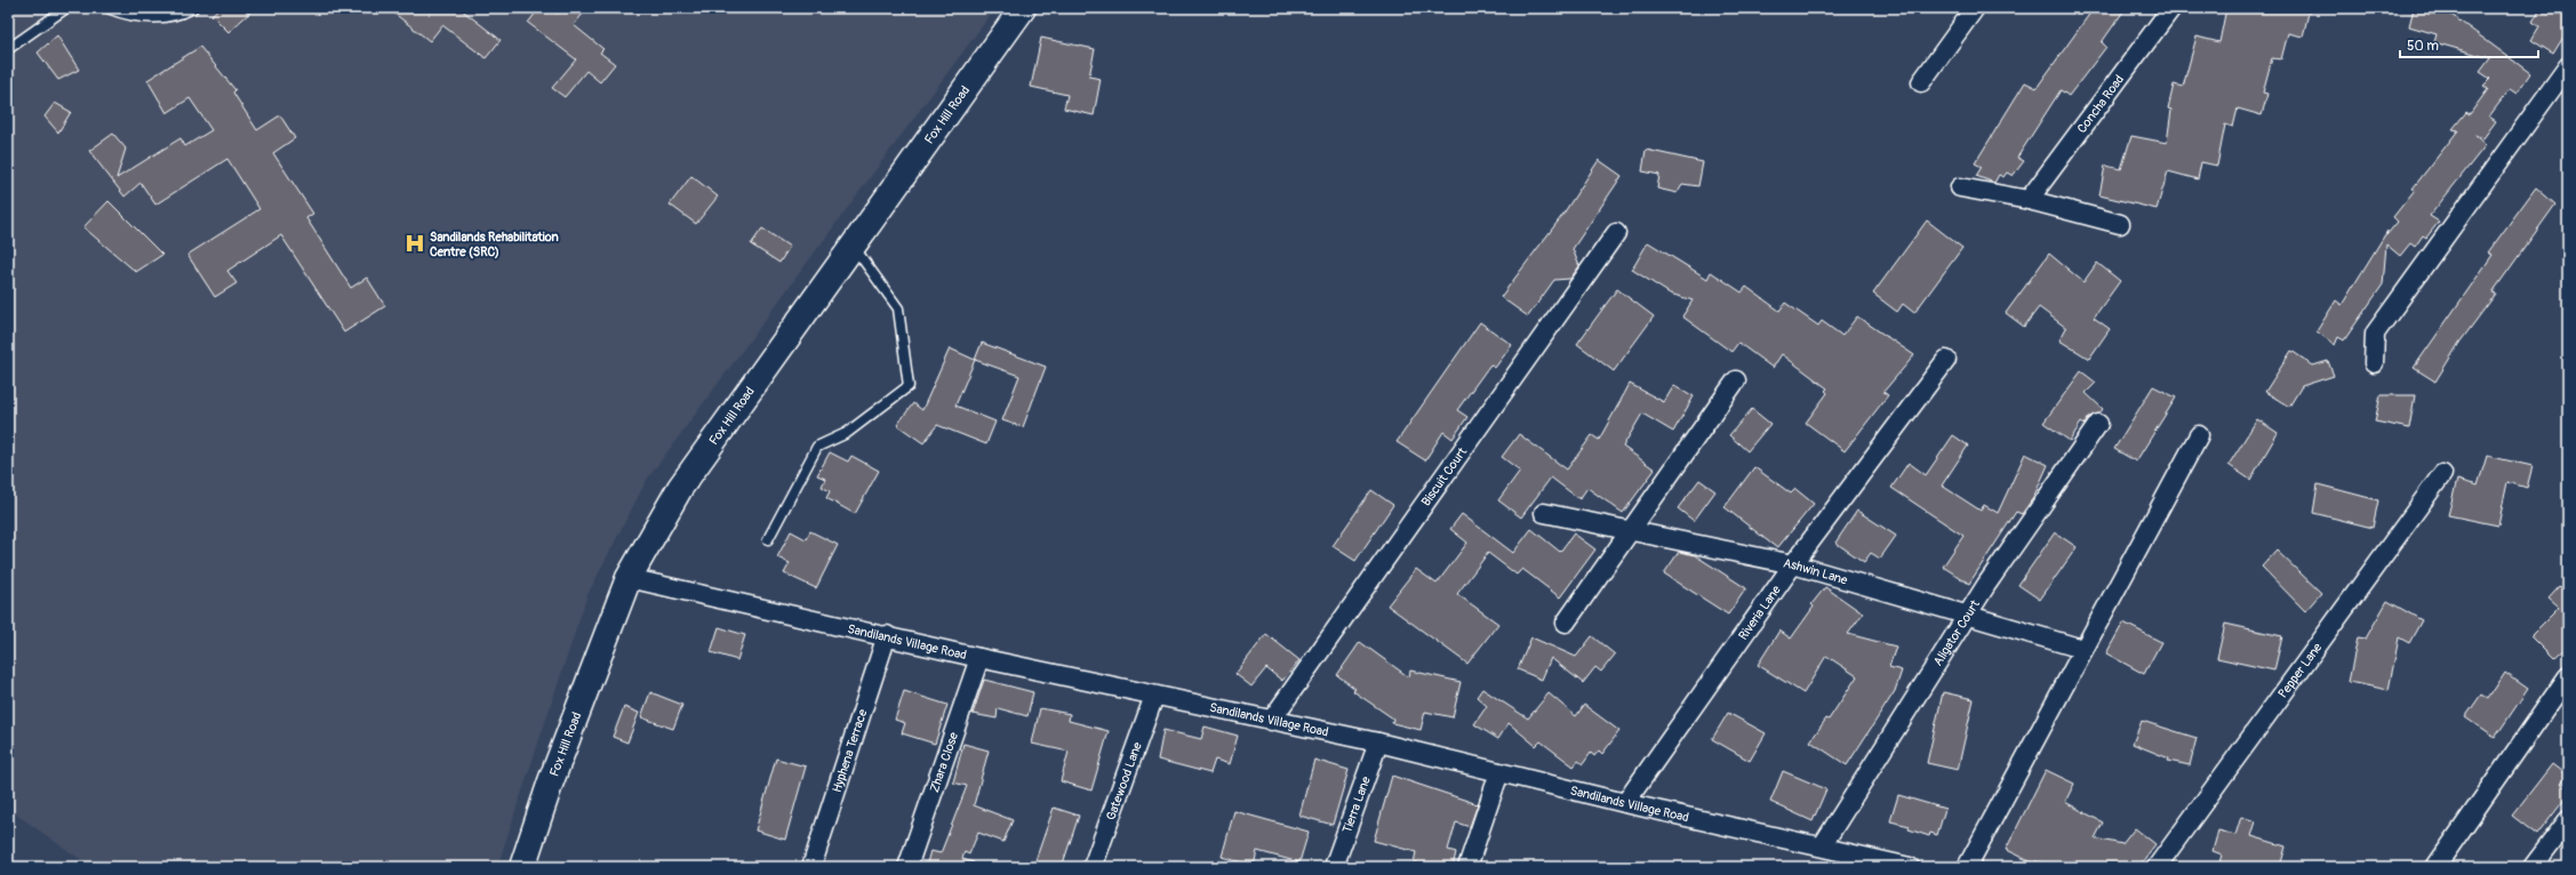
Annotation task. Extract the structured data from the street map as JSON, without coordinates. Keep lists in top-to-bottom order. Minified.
{"streets":{"main road":["Fox Hill Road"],"street":["Concha Road","Biscuit Court","Ashwin Lane","Riveria Lane","Aligator Court","Sandilands Village Road","Pepper Lane","Hyphena Terrace","Zhara Close","Gatewood Lane","Tierra Lane"]},"crossings":[["Fox Hill Road","Sandilands Village Road"],["Biscuit Court","Sandilands Village Road"],["Ashwin Lane","Riveria Lane"],["Ashwin Lane","Aligator Court"],["Riveria Lane","Sandilands Village Road"],["Aligator Court","Sandilands Village Road"],["Sandilands Village Road","Hyphena Terrace"],["Sandilands Village Road","Zhara Close"],["Sandilands Village Road","Gatewood Lane"],["Sandilands Village Road","Tierra Lane"]],"places":{"hospital":["Sandilands Rehabilitation Centre (SRC)"]},"scale_bar":"50 m"}
